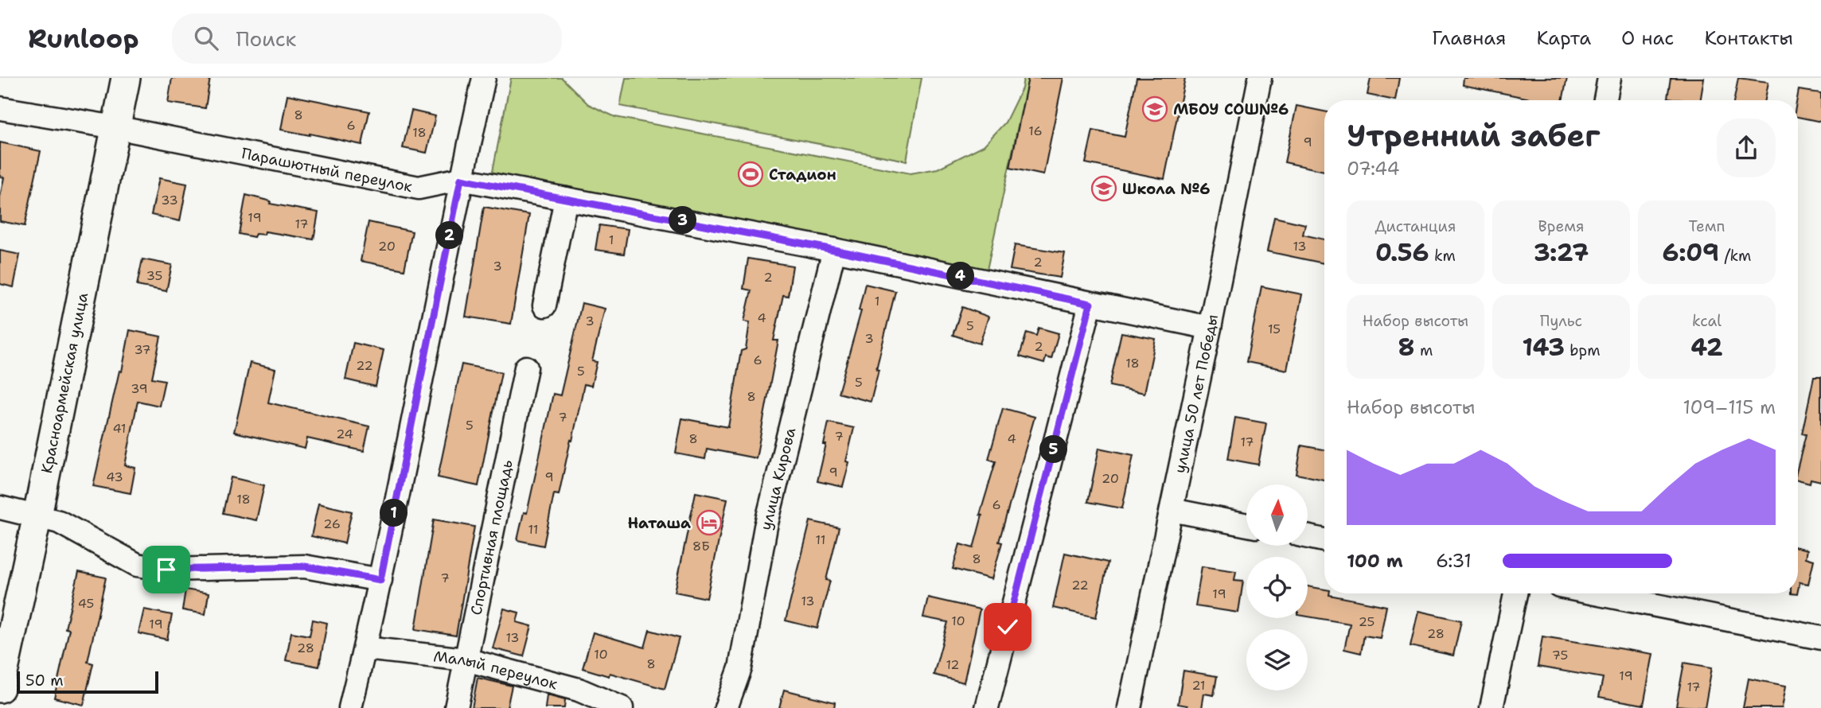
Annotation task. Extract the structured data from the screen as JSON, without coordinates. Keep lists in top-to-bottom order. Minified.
{"streets":{"main road":["Красноармейская улица"],"street":["Парашютный переулок","улица 50 лет Победы","улица Кирова","Спортивная площадь","Малый переулок"]},"crossings":[["Парашютный переулок","Красноармейская улица"],["Парашютный переулок","улица 50 лет Победы"],["Парашютный переулок","улица Кирова"],["Спортивная площадь","Малый переулок"]],"places":{"school or university":["МБОУ СОШ№6","Школа №6"],"sports":["Стадион"],"hotel":["Наташа"]},"house_numbers":["8","6","16","18","9","33","19","17","1","20","13","2","3","35","2","1","4","3","5","15","3","2","37","6","18","22","5","5","39","8","7","5","41","24","7","8","4","17","9","43","9","20","18","6","26","11","11","8Б","8","7","22","19","13","45","10","25","19","28","13","28","10","75","8","12","19","21","17"],"scale_bar":"50 m","north":"top","page":{"header":"Runloop","search":"Поиск","nav":["Главная","Карта","О нас","Контакты"],"heading":["Утренний забег","07:44"],"stats":[["Дистанция","0.56 km"],["Время","3:27"],["Темп","6:09 /km"],["Набор высоты","8 m"],["Пульс","143 bpm"],["kcal","42"]],"pins":["3","2","4","5","1"],"chart":["Набор высоты","109–115 m"],"list":[{"name":"100 m","note":"6:31"}],"scale":"50 m"}}
